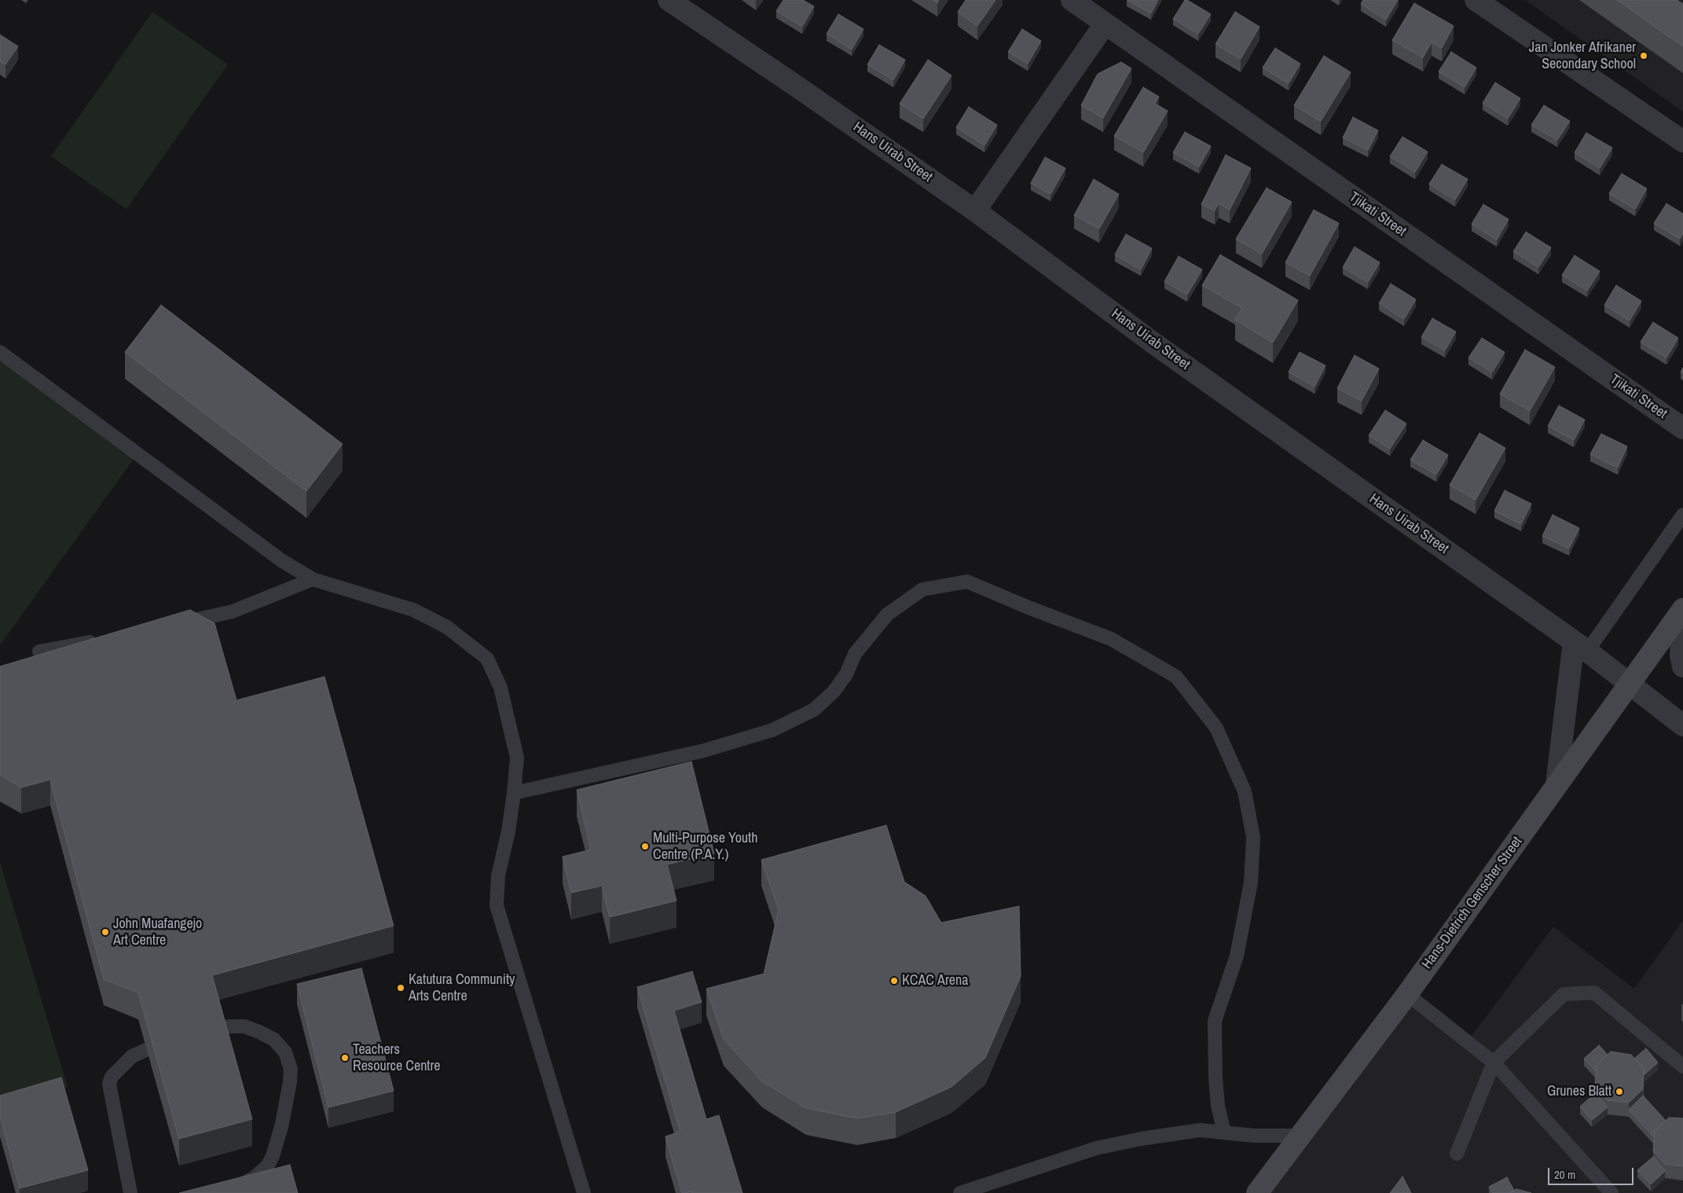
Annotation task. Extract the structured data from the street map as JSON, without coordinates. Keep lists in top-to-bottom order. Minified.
{"streets":{"street":["Hans Uirab Street","Tjikati Street","Hans-Dietrich Genscher Street"]},"crossings":[["Hans Uirab Street","Hans-Dietrich Genscher Street"]],"places":["Jan Jonker Afrikaner Secondary School","Multi-Purpose Youth Centre (P.A.Y.)","John Muafangejo Art Centre","KCAC Arena","Katutura Community Arts Centre","Teachers Resource Centre","Grunes Blatt"],"scale_bar":"20 m"}
